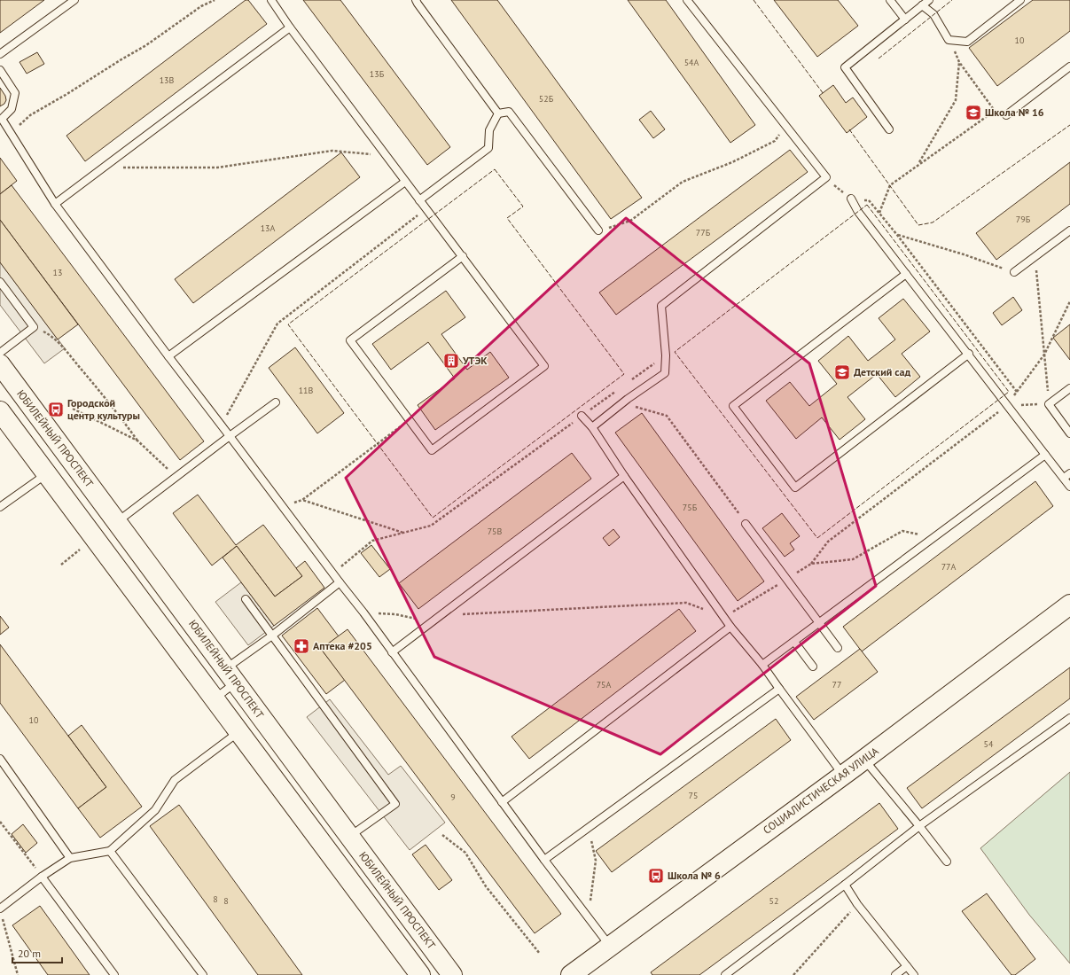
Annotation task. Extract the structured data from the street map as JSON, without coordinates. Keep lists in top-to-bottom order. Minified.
{"streets":{"main road":["ЮБИЛЕЙНЫЙ ПРОСПЕКТ","СОЦИАЛИСТИЧЕСКАЯ УЛИЦА"]},"places":{"school or university":["Школа № 16","Детский сад"],"building":["УТЭК"],"bus stop":["Городской центр культуры","Школа № 6"],"pharmacy":["Аптека #205"]},"house_numbers":["10","54А","13Б","13В","52Б","79Б","13А","77Б","13","11В","75Б","75В","77А","75А","77","10","54","75","9","8","8","52"],"scale_bar":"20 m"}
